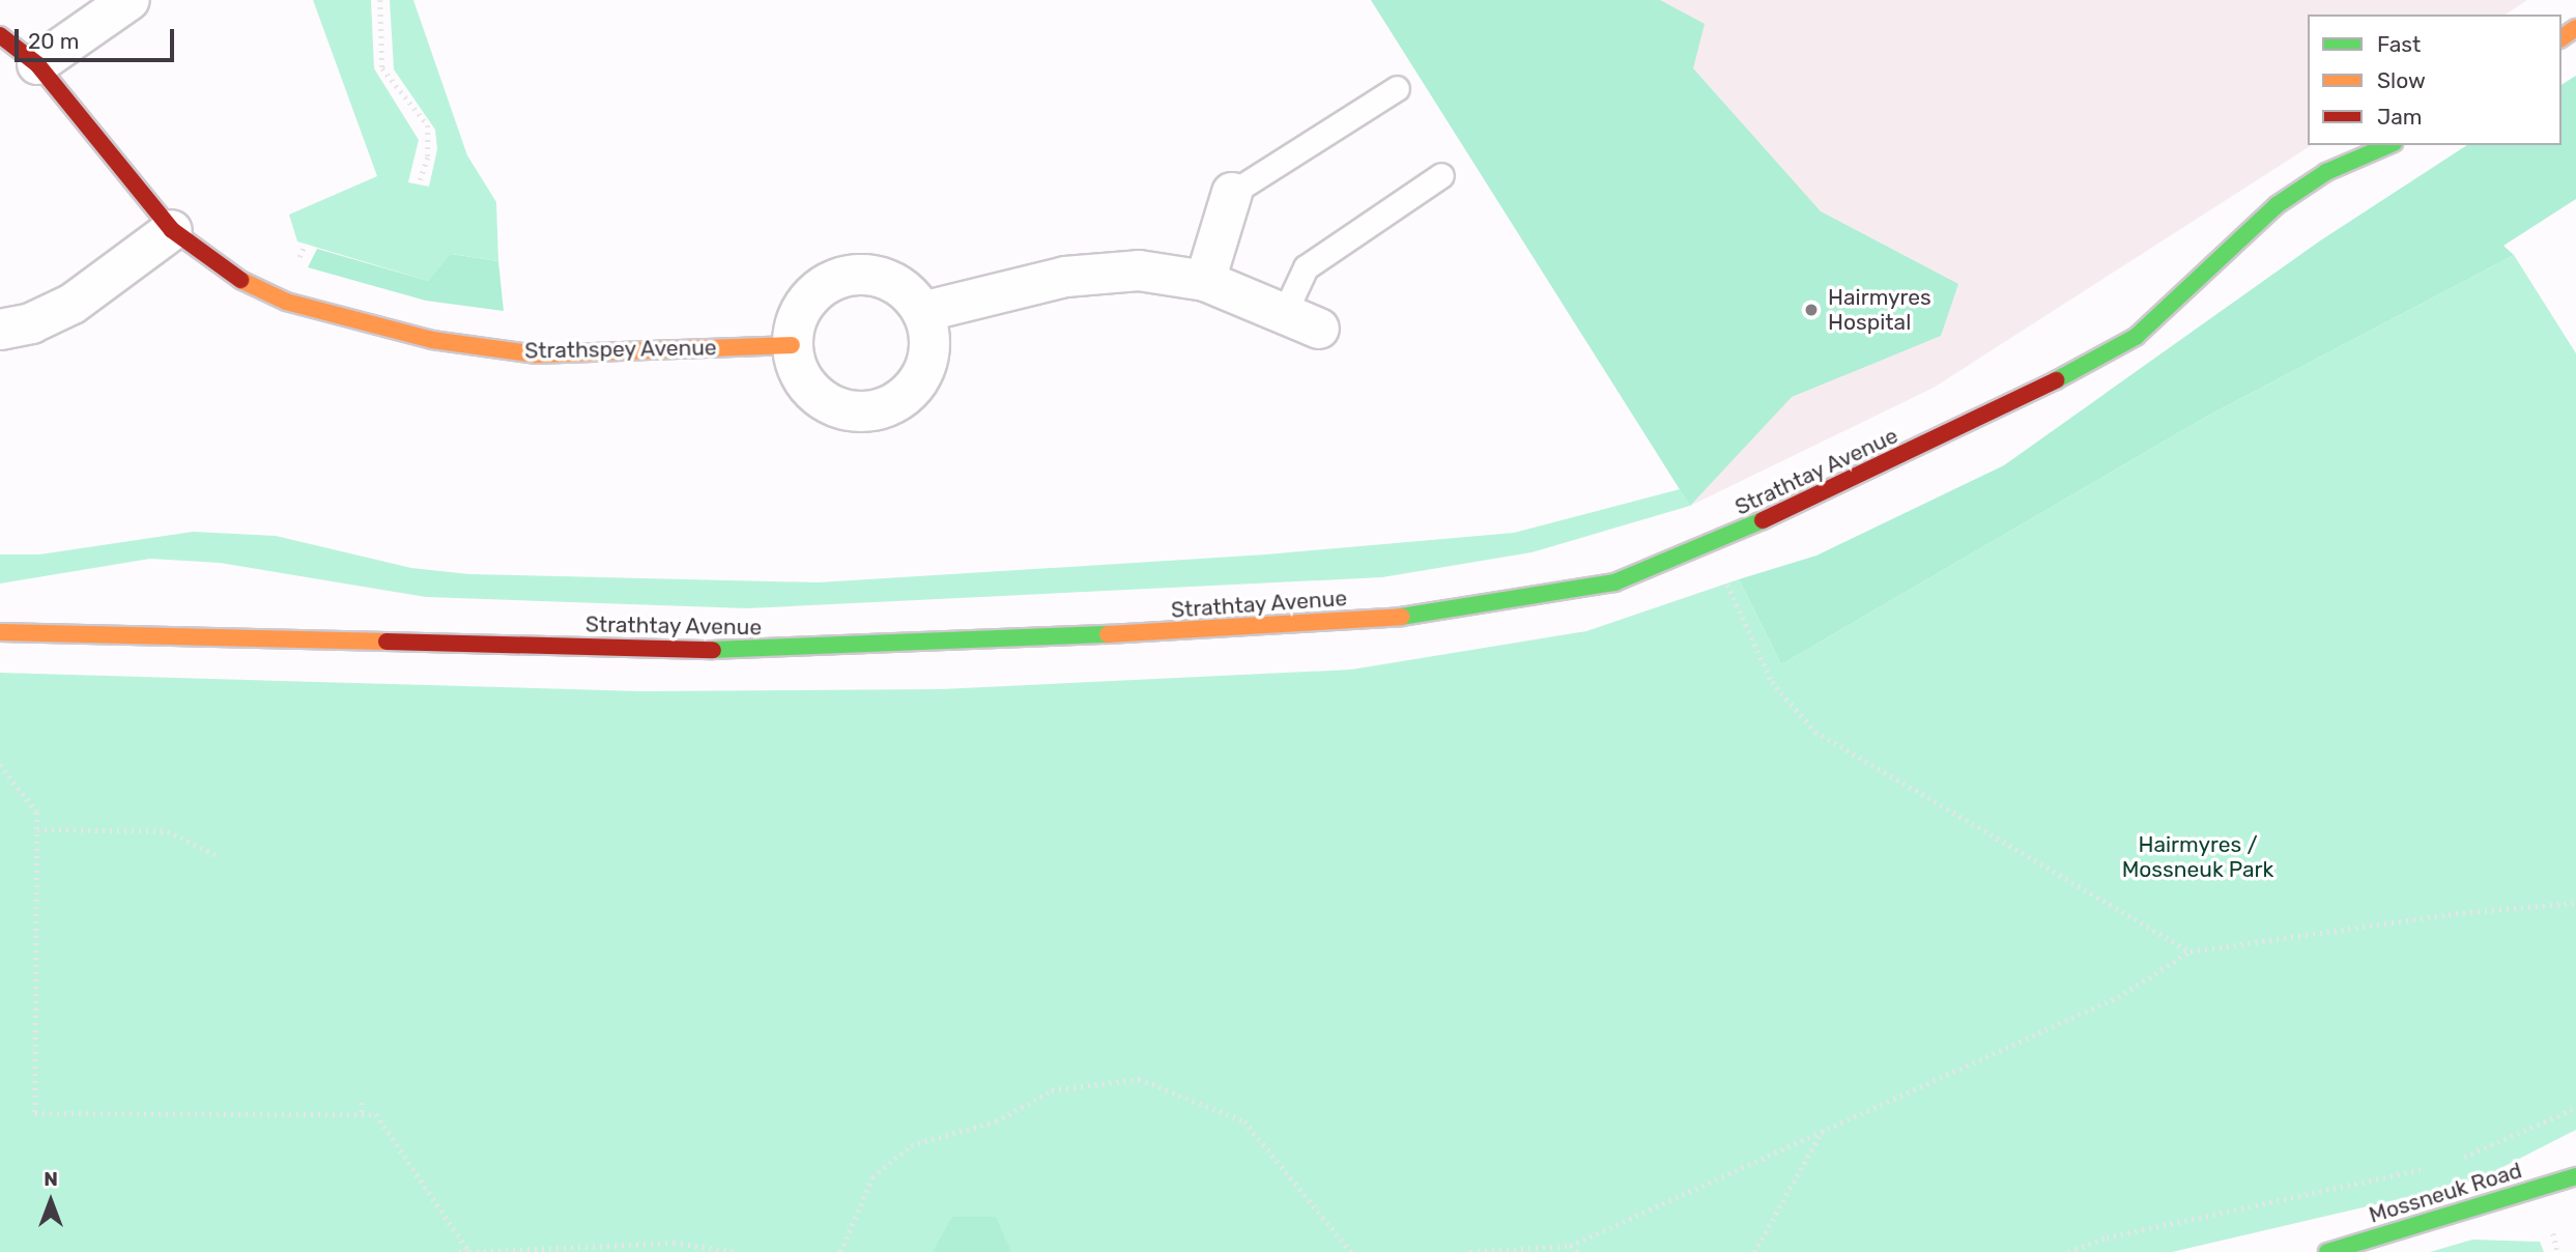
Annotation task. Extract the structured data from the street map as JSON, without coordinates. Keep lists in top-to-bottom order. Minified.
{"streets":{"street":["Strathspey Avenue","Strathtay Avenue","Mossneuk Road"]},"parks":["Hairmyres / Mossneuk Park"],"places":["Hairmyres Hospital"],"legend":["Fast","Slow","Jam"],"scale_bar":"20 m","north":"top"}
